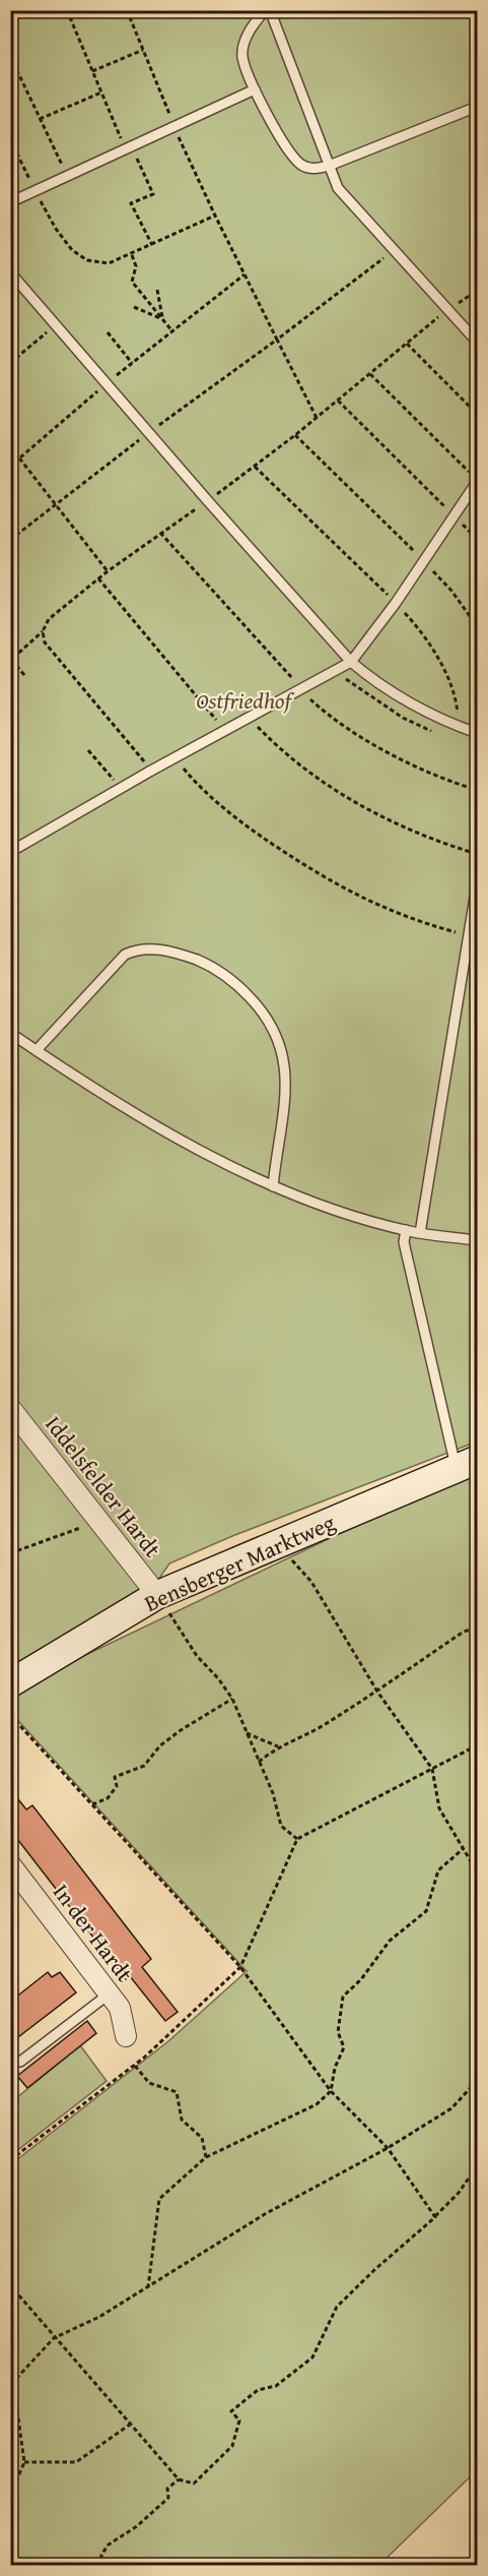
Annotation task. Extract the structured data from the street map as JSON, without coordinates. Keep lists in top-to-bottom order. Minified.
{"streets":{"street":["Iddelsfelder Hardt","Bensberger Marktweg","In der Hardt"]},"crossings":[["Iddelsfelder Hardt","Bensberger Marktweg"]],"parks":["Ostfriedhof"]}
